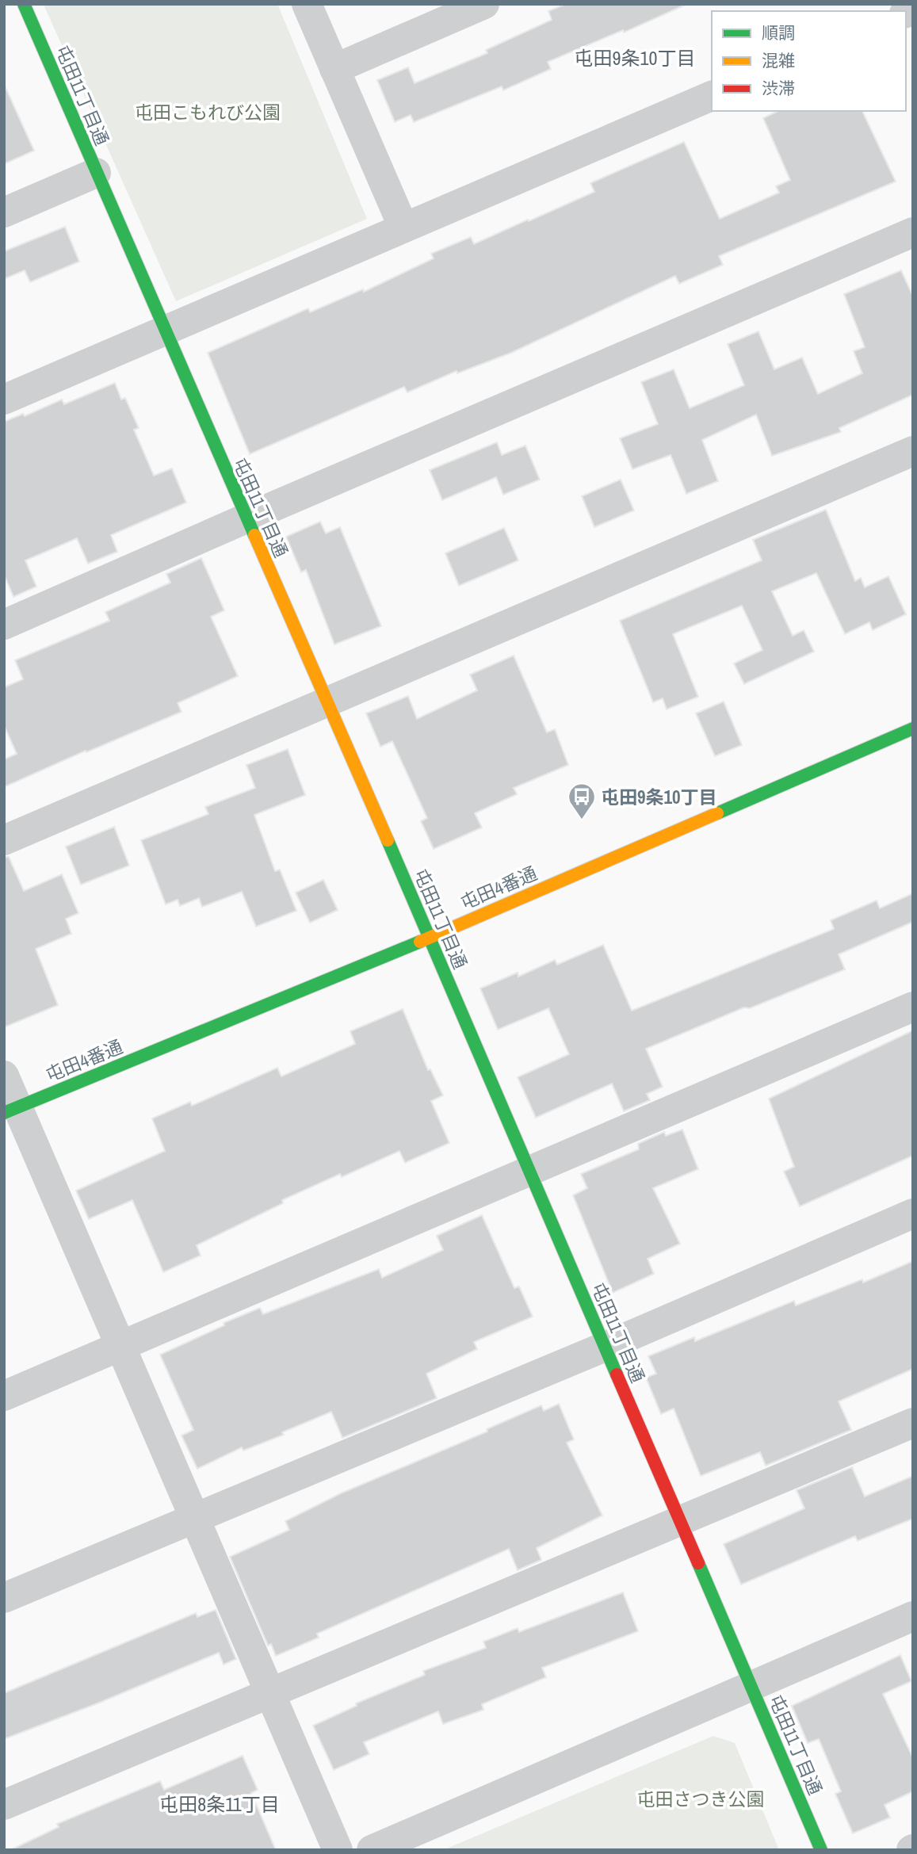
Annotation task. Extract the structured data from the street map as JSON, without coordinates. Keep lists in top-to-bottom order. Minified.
{"streets":{"street":["屯田11丁目通","屯田4番通"]},"crossings":[["屯田11丁目通","屯田4番通"]],"districts":["屯田9条10丁目","屯田8条11丁目"],"parks":["屯田こもれび公園","屯田さつき公園"],"places":{"bus stop":["屯田9条10丁目"]},"legend":["順調","混雑","渋滞"]}
